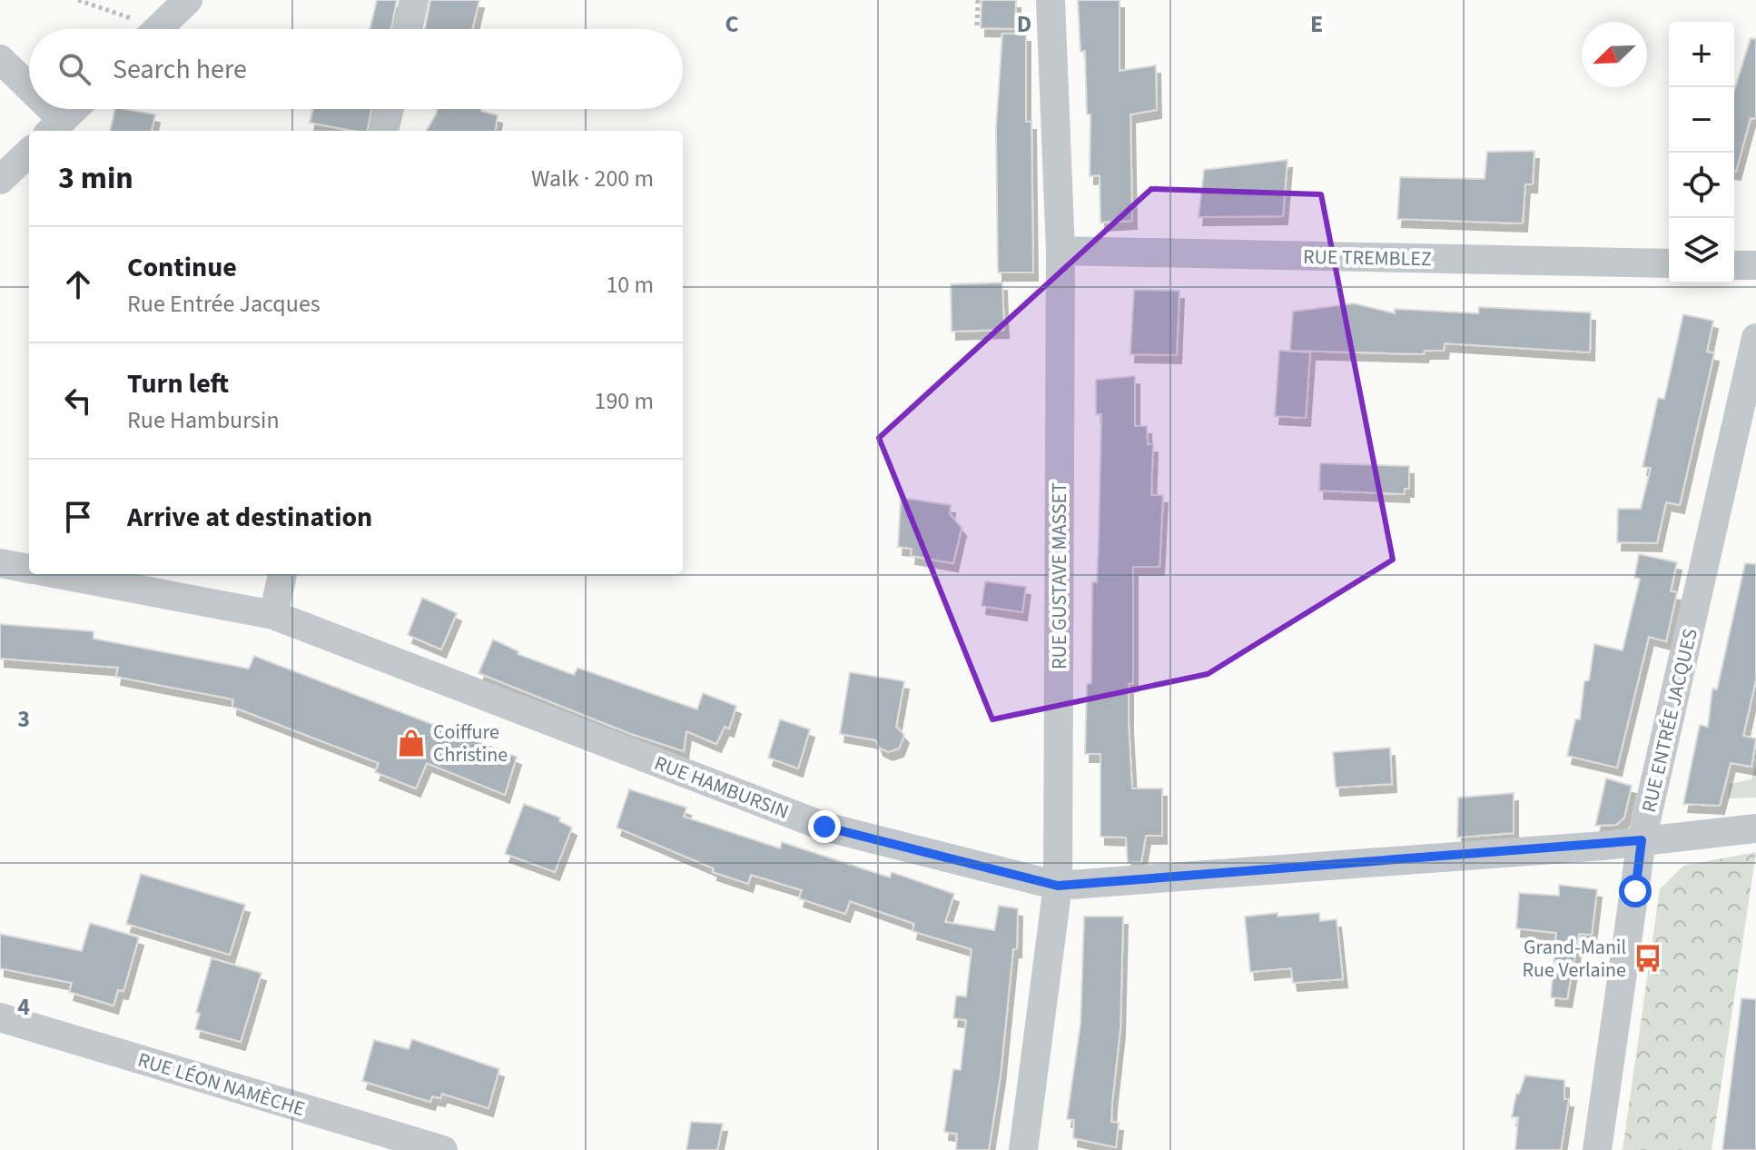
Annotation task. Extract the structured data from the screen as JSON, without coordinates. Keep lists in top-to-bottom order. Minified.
{"streets":{"street":["RUE TREMBLEZ","RUE GUSTAVE MASSET","RUE ENTRÉE JACQUES","RUE HAMBURSIN","RUE LÉON NAMÈCHE"]},"crossings":[["RUE TREMBLEZ","RUE GUSTAVE MASSET"],["RUE GUSTAVE MASSET","RUE HAMBURSIN"],["RUE ENTRÉE JACQUES","RUE HAMBURSIN"]],"places":{"shop":["Coiffure Christine"],"bus stop":["Grand-Manil Rue Verlaine"]},"north":"bottom left","page":{"map_buttons":["+","−"],"search":"Search here","heading":["3 min","Walk · 200 m"],"list":[["Continue","Rue Entrée Jacques","10 m"],["Turn left","Rue Hambursin","190 m"],"Arrive at destination"]},"grid":{"columns":["C","D","E"],"rows":["3","4"]}}
